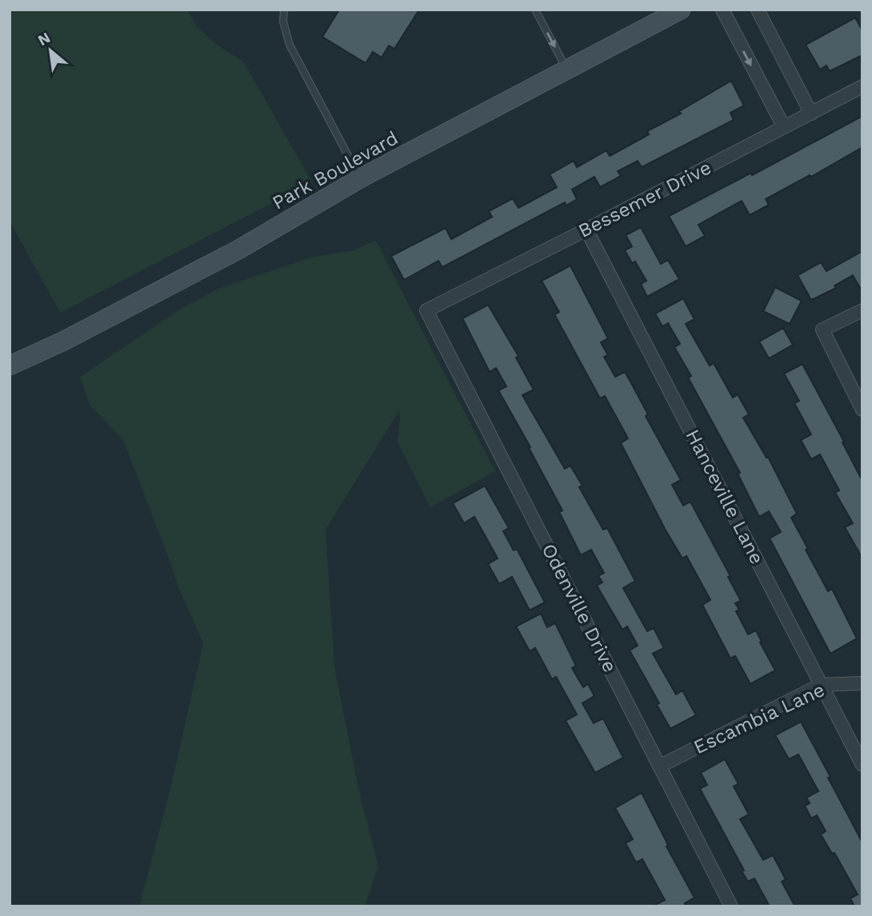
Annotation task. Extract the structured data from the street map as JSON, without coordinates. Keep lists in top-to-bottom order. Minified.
{"streets":{"main road":["Park Boulevard"],"street":["Bessemer Drive","Hanceville Lane","Odenville Drive","Escambia Lane"]},"crossings":[["Bessemer Drive","Hanceville Lane"],["Bessemer Drive","Odenville Drive"],["Hanceville Lane","Escambia Lane"],["Odenville Drive","Escambia Lane"]],"north":"top left"}
